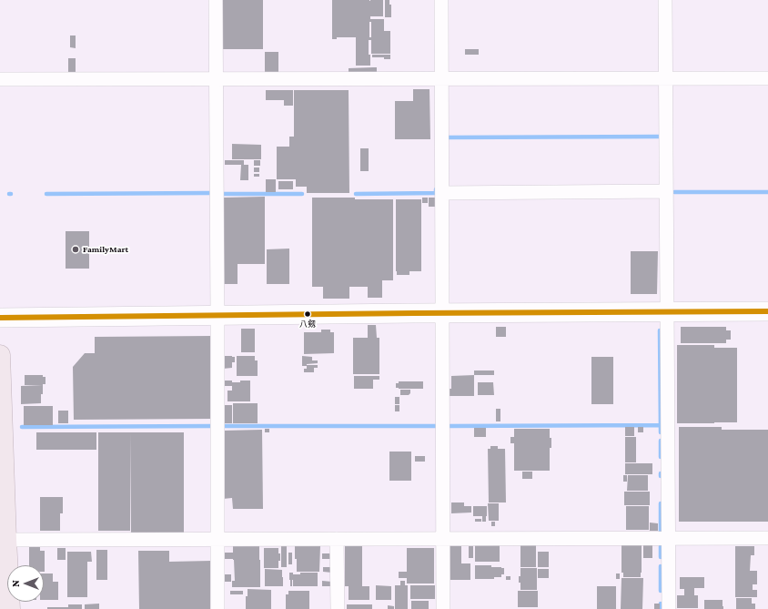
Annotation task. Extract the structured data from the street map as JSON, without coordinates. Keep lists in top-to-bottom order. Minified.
{"places":["FamilyMart","八剱"],"north":"left"}
